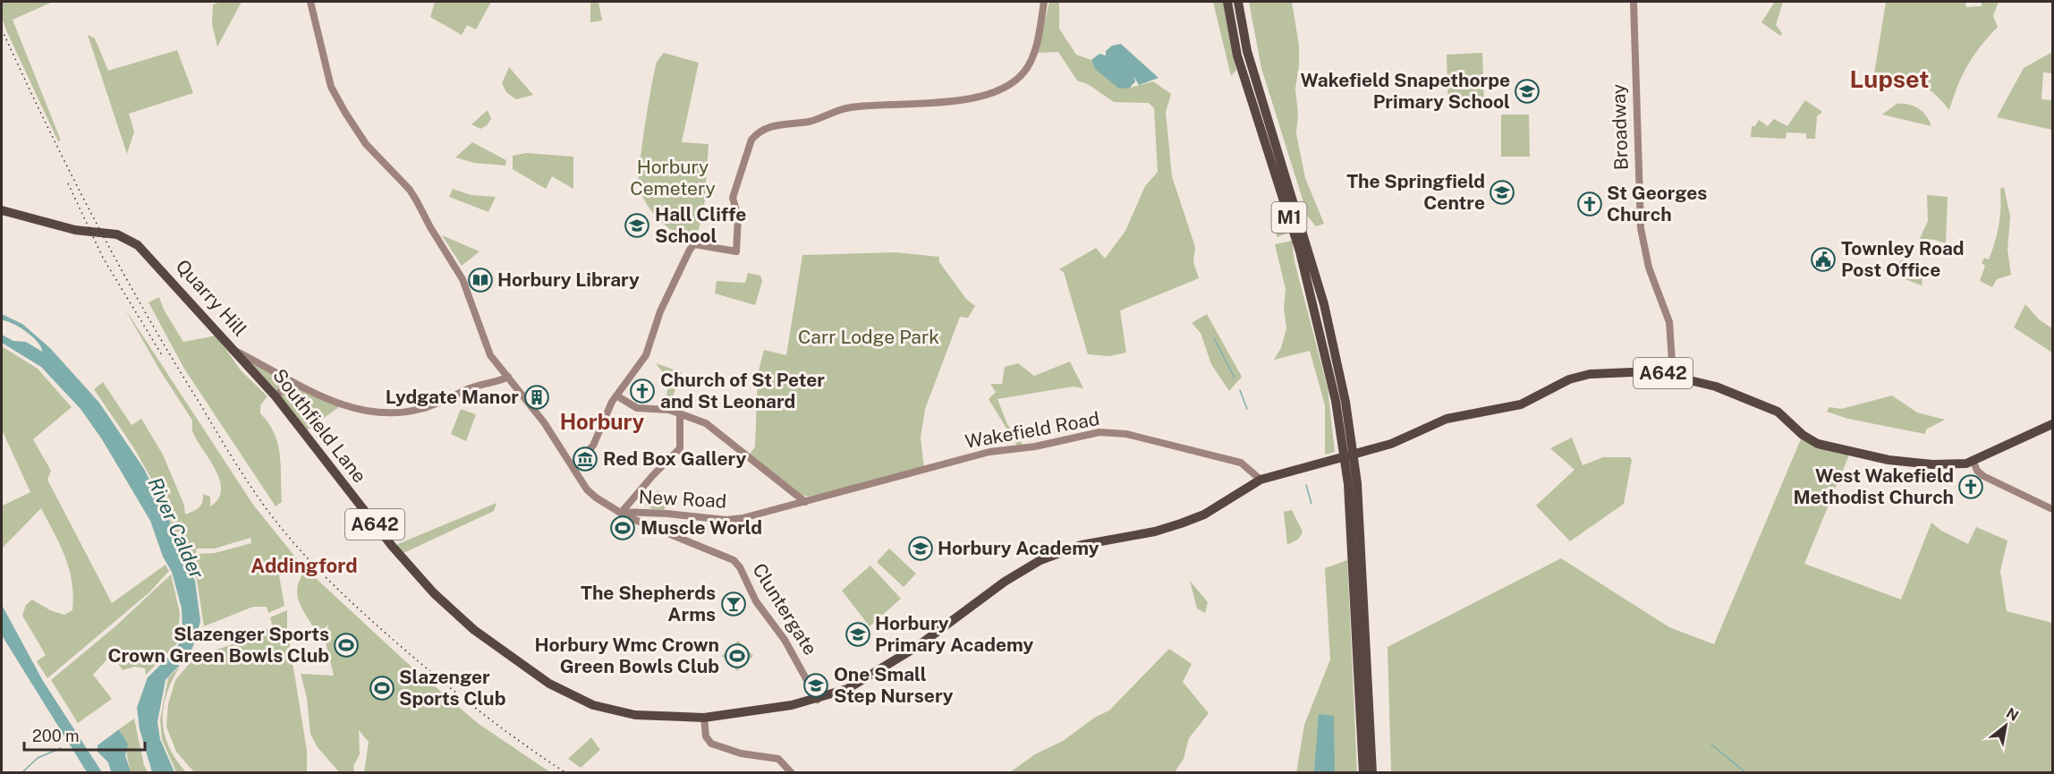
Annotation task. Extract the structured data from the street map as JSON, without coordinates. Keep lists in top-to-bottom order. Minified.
{"streets":{"highway":["M1","Quarry Hill","A642","Southfield Lane"],"street":["Broadway","Wakefield Road","New Road","Cluntergate"]},"crossings":[["Broadway","A642"],["Quarry Hill","Southfield Lane"],["Quarry Hill","Cluntergate"],["A642","Southfield Lane"],["A642","Wakefield Road"],["A642","Cluntergate"],["Southfield Lane","Cluntergate"],["Wakefield Road","New Road"],["New Road","Cluntergate"]],"districts":["Lupset","Horbury","Addingford"],"water":["River Calder"],"parks":["Horbury Cemetery","Carr Lodge Park"],"places":{"school or university":["Wakefield Snapethorpe Primary School","The Springfield Centre","Hall Cliffe School","Horbury Academy","Horbury Primary Academy","One Small Step Nursery"],"church":["St Georges Church","Church of St Peter and St Leonard","West Wakefield Methodist Church"],"public building":["Townley Road Post Office"],"library":["Horbury Library"],"building":["Lydgate Manor"],"museum":["Red Box Gallery"],"sports":["Muscle World","Slazenger Sports Crown Green Bowls Club","Horbury Wmc Crown Green Bowls Club","Slazenger Sports Club"],"bar":["The Shepherds Arms"]},"scale_bar":"200 m","north":"top right"}
